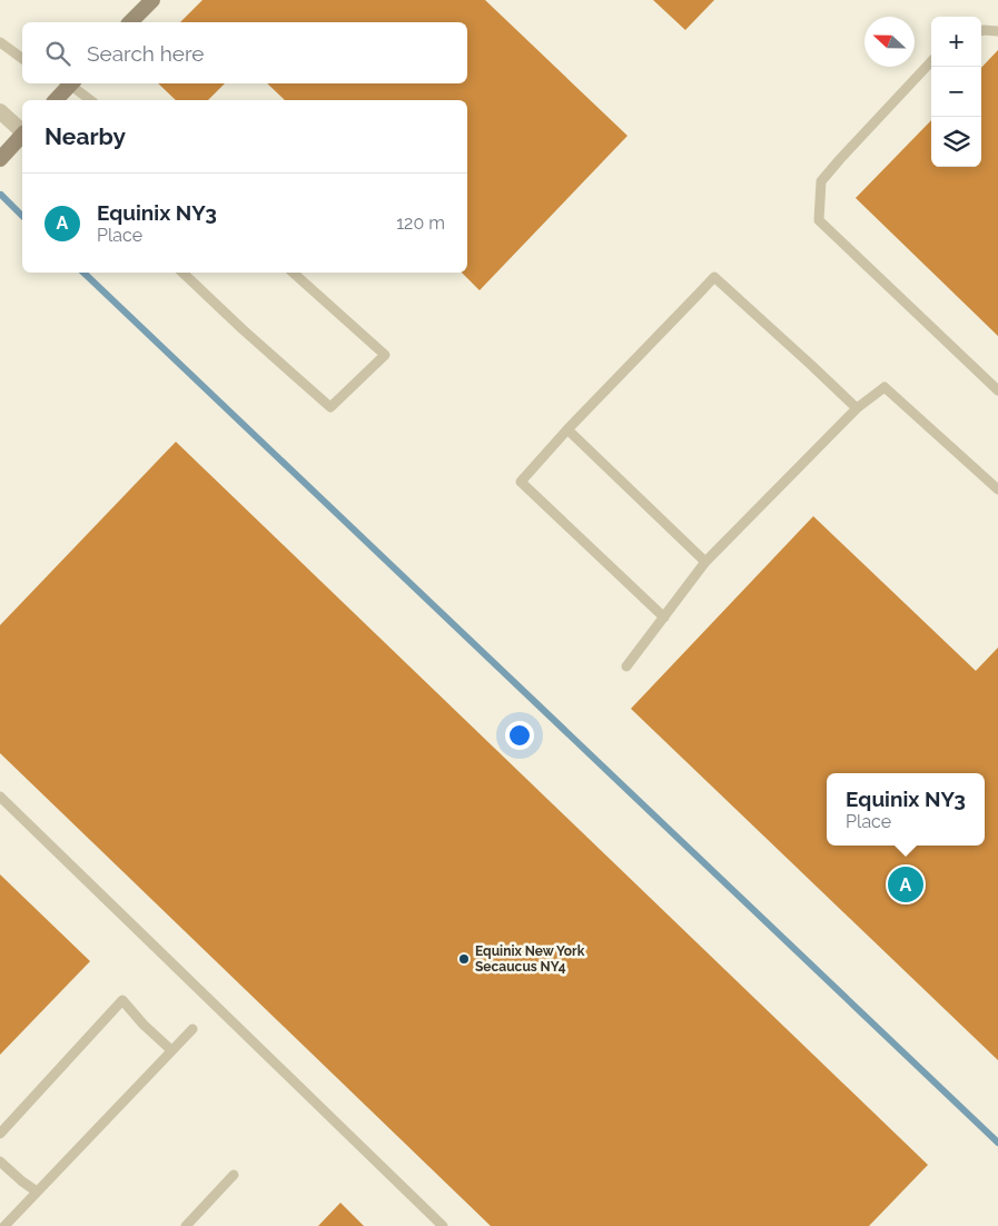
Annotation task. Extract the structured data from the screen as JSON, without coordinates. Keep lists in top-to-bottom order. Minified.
{"places":["Equinix New York Secaucus NY4"],"north":"left","page":{"map_buttons":["+","−"],"search":"Search here","heading":"Nearby","list":[{"mark":"A","name":"Equinix NY3","note":"Place","value":"120 m"}],"popup":["Equinix NY3","Place"],"pins":"A"}}
